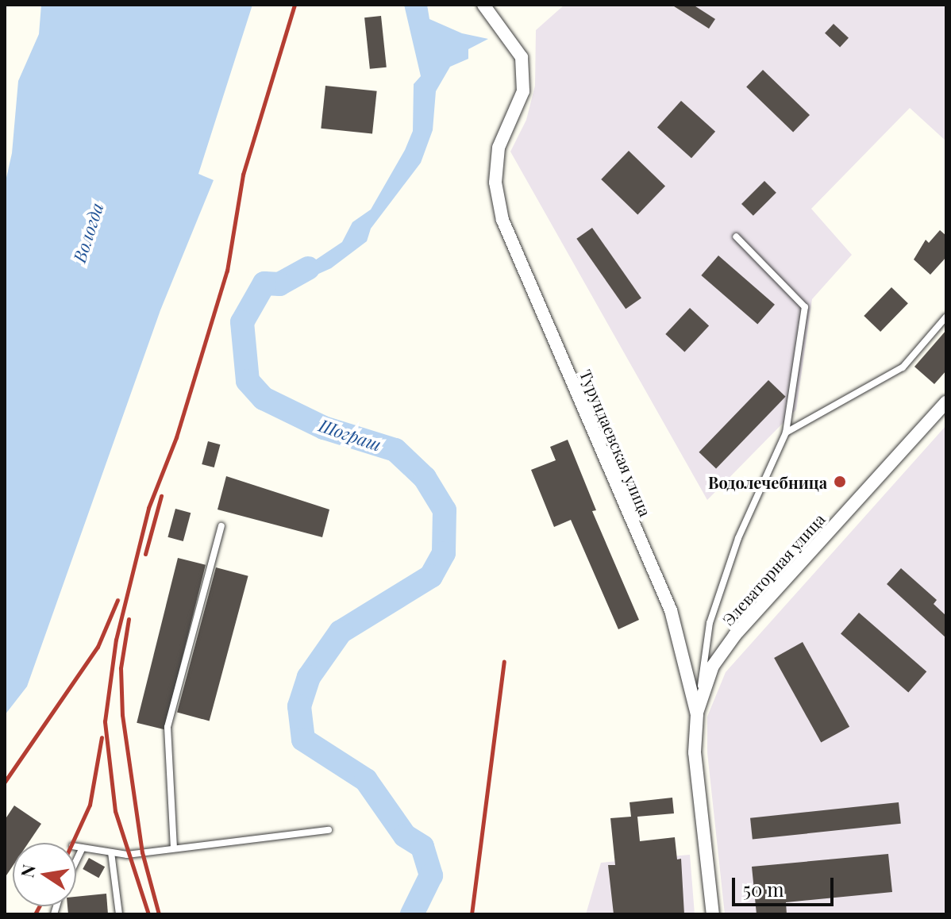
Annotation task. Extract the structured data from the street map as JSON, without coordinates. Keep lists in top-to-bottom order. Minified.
{"streets":{"street":["Турундаевская улица","Элеваторная улица"]},"crossings":[["Турундаевская улица","Элеваторная улица"]],"water":["Вологда","Шограш"],"places":["Водолечебница"],"scale_bar":"50 m","north":"left"}
